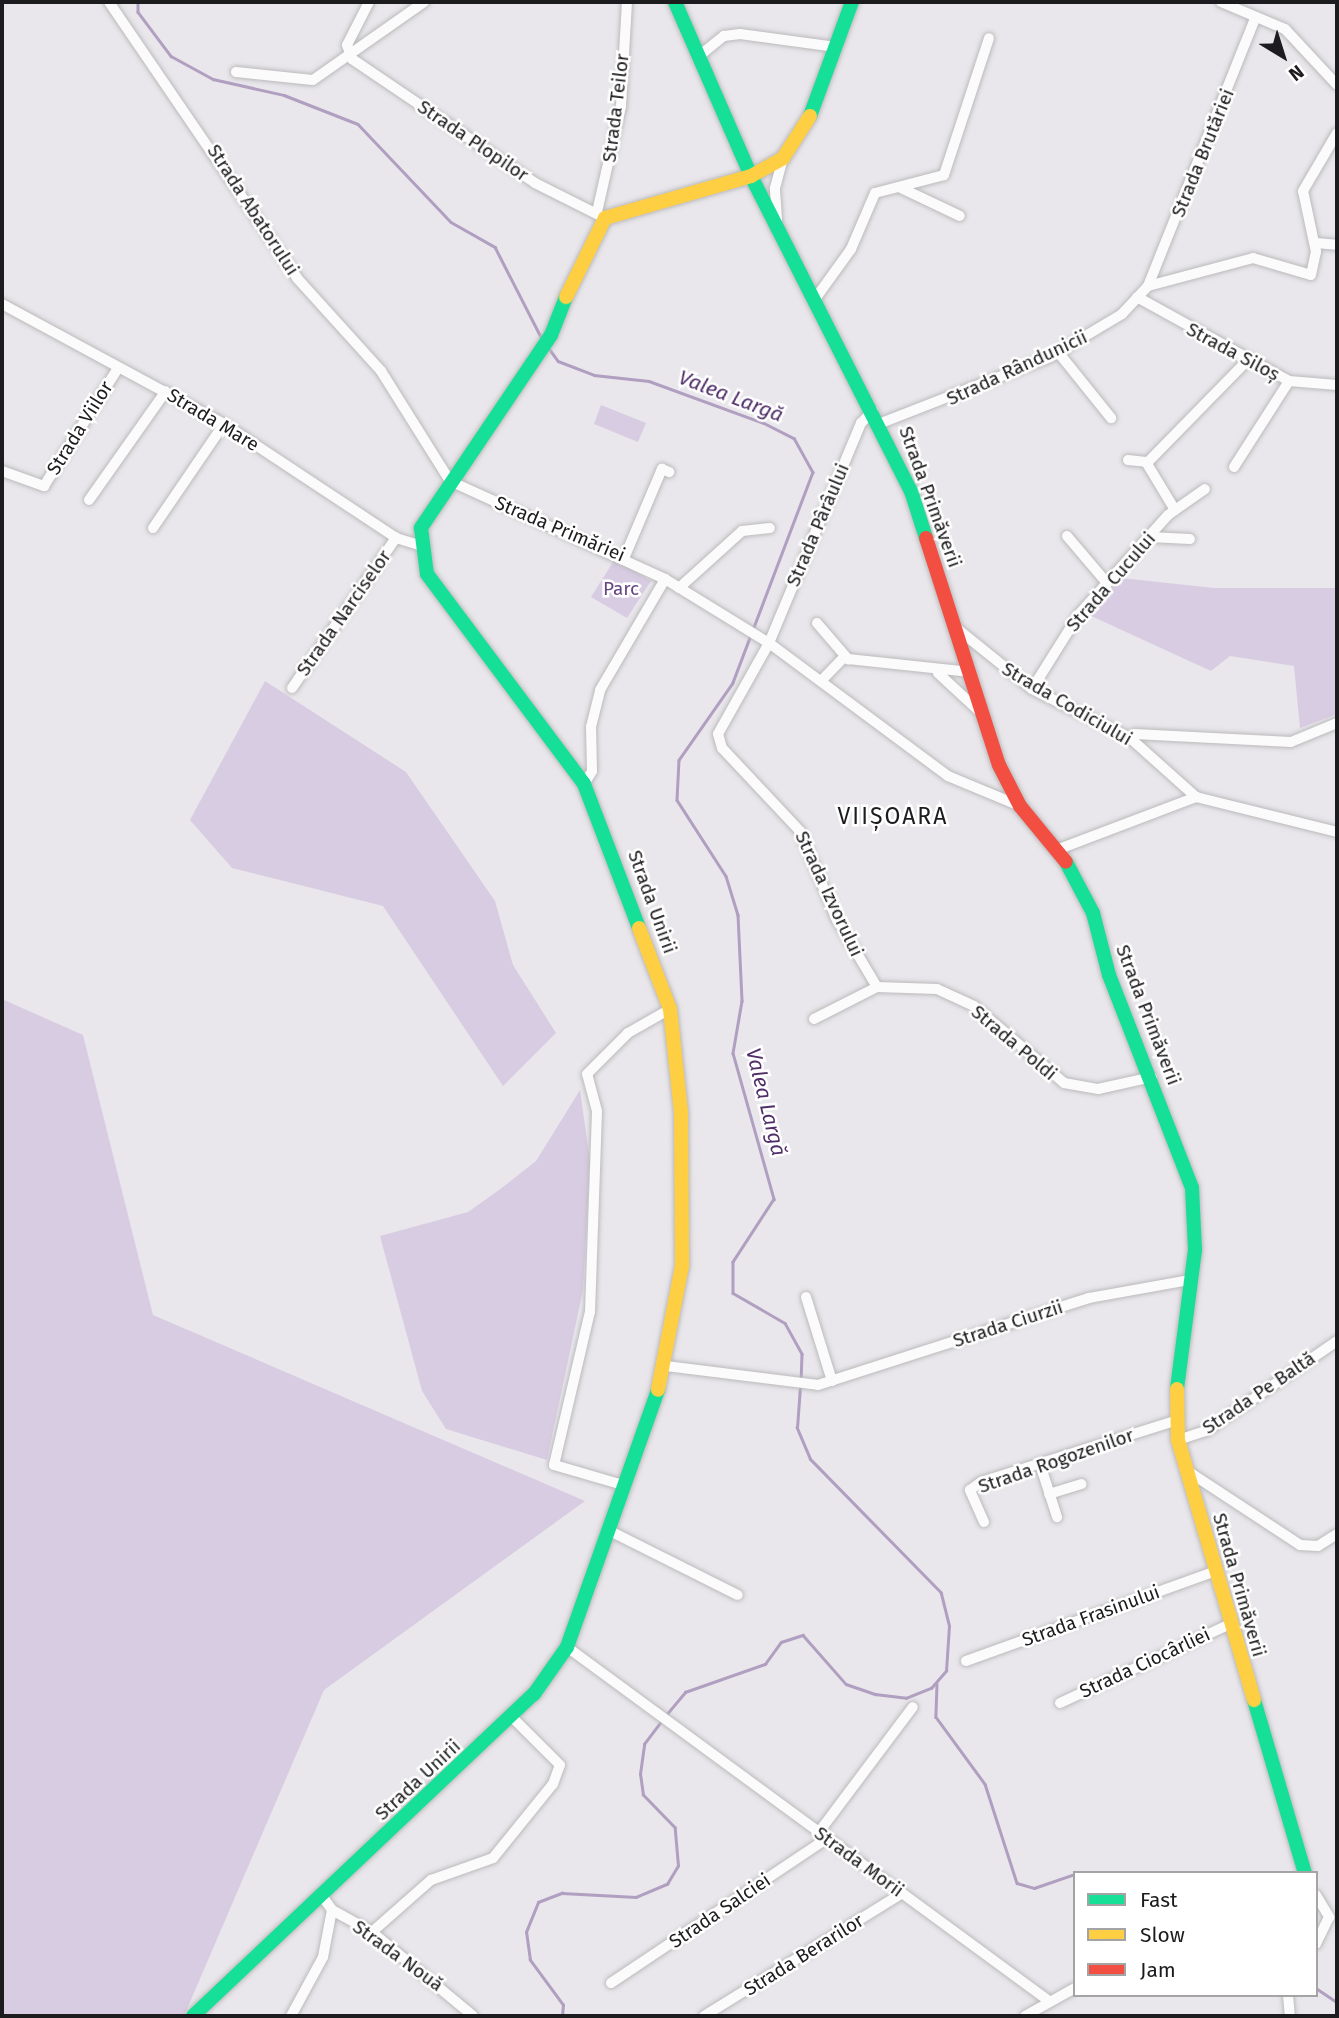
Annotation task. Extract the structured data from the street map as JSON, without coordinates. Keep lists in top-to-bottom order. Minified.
{"streets":{"main road":["Strada Primăverii","Strada Unirii"],"street":["Strada Teilor","Strada Plopilor","Strada Brutăriei","Strada Abatorului","Strada Siloș","Strada Rândunicii","Strada Mare","Strada Viilor","Strada Pârâului","Strada Primăriei","Strada Cucului","Strada Narciselor","Strada Codiciului","Strada Izvorului","Strada Poldi","Strada Ciurzii","Strada Pe Baltă","Strada Rogozenilor","Strada Frasinului","Strada Ciocârliei","Strada Morii","Strada Salciei","Strada Berarilor","Strada Nouă"]},"crossings":[["Strada Teilor","Strada Plopilor"],["Strada Brutăriei","Strada Rândunicii"],["Strada Abatorului","Strada Primăriei"],["Strada Siloș","Strada Rândunicii"],["Strada Rândunicii","Strada Primăverii"],["Strada Rândunicii","Strada Pârâului"],["Strada Mare","Strada Viilor"],["Strada Mare","Strada Narciselor"],["Strada Mare","Strada Unirii"],["Strada Primăverii","Strada Pârâului"],["Strada Primăverii","Strada Primăriei"],["Strada Primăverii","Strada Codiciului"],["Strada Primăverii","Strada Poldi"],["Strada Primăverii","Strada Ciurzii"],["Strada Primăverii","Strada Pe Baltă"],["Strada Primăverii","Strada Rogozenilor"],["Strada Primăverii","Strada Frasinului"],["Strada Primăverii","Strada Ciocârliei"],["Strada Pârâului","Strada Primăriei"],["Strada Pârâului","Strada Izvorului"],["Strada Primăriei","Strada Izvorului"],["Strada Cucului","Strada Codiciului"],["Strada Izvorului","Strada Poldi"],["Strada Unirii","Strada Ciurzii"],["Strada Unirii","Strada Morii"],["Strada Unirii","Strada Nouă"],["Strada Morii","Strada Salciei"],["Strada Morii","Strada Berarilor"]],"districts":["VIIȘOARA"],"water":["Valea Largă"],"parks":["Parc"],"legend":["Fast","Slow","Jam"],"north":"bottom right"}
